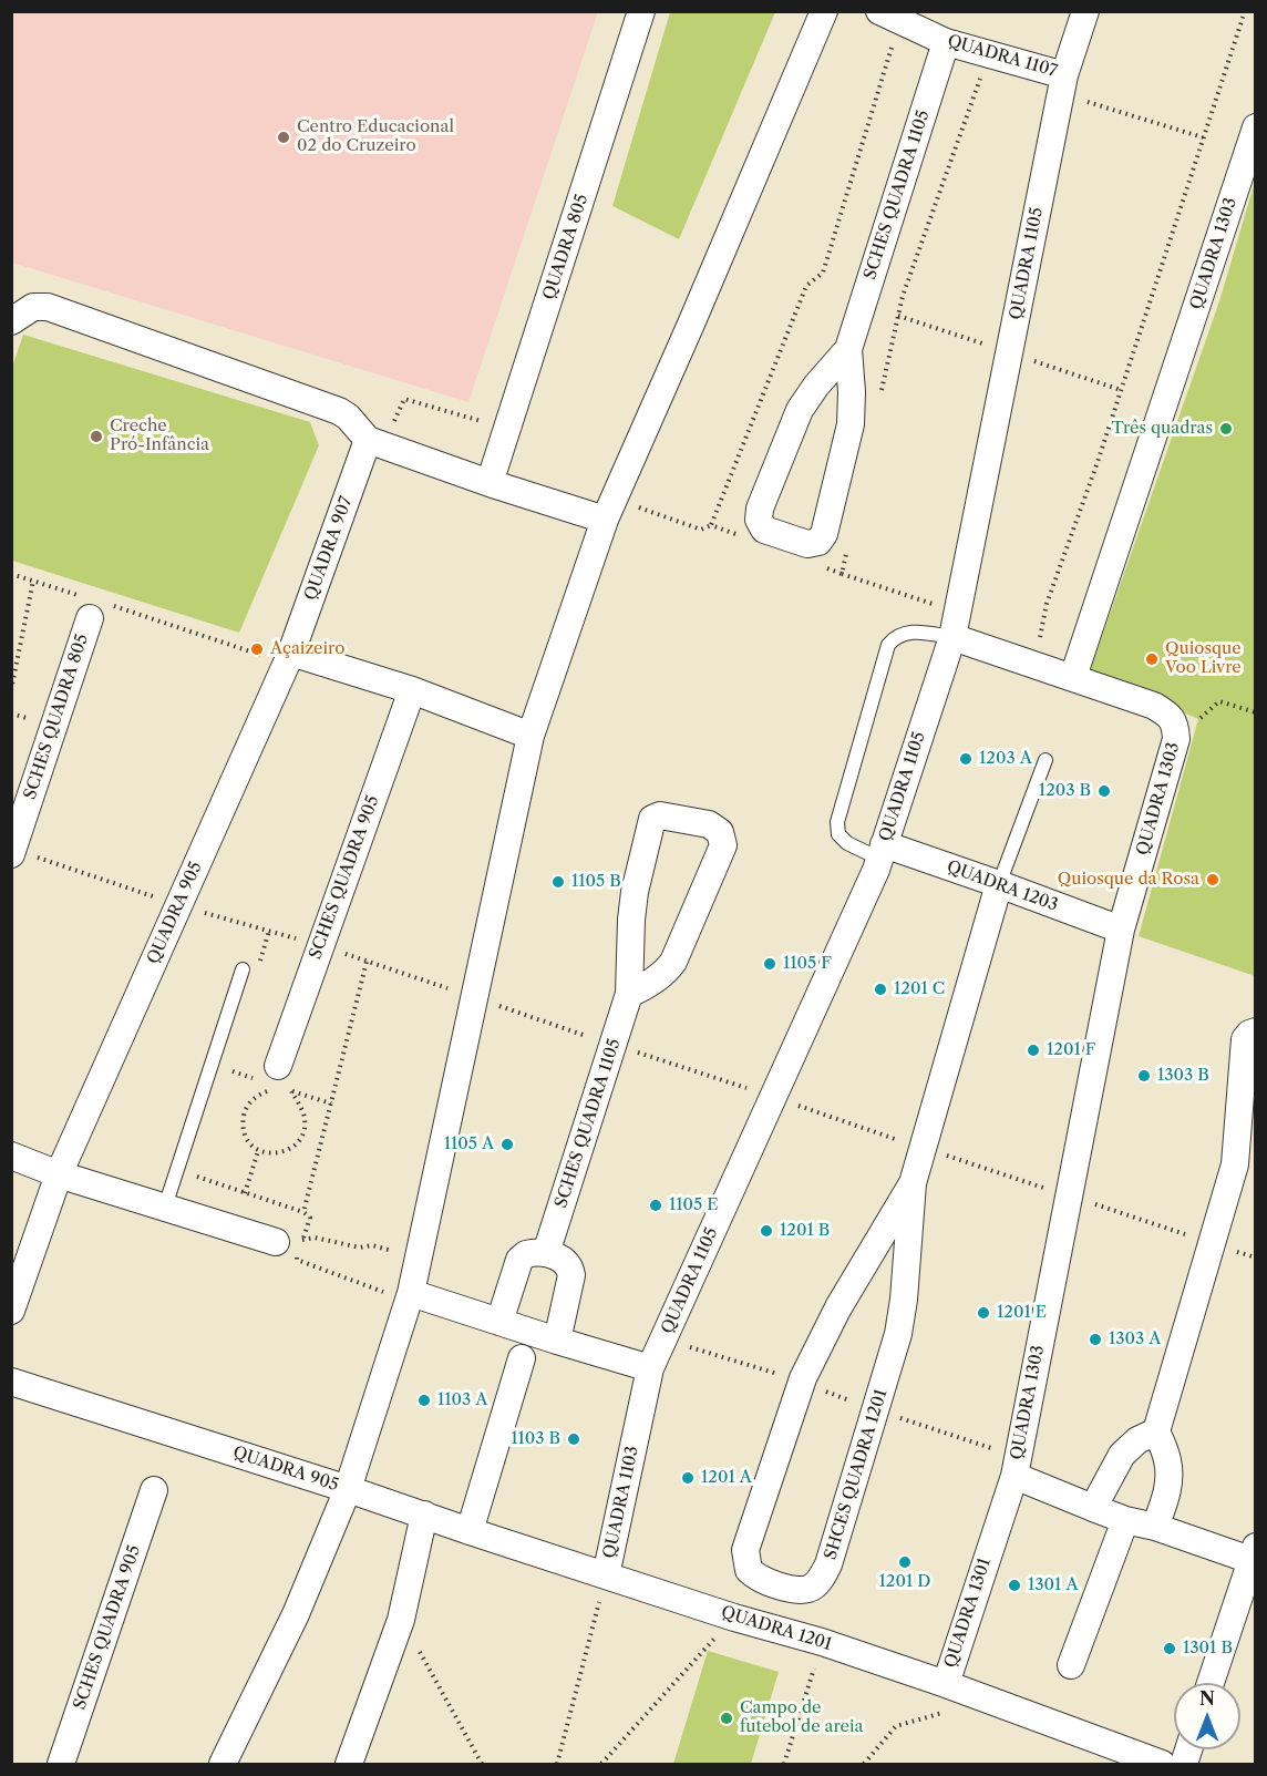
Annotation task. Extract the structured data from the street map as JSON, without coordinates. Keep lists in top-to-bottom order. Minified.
{"streets":{"street":["QUADRA 1107","SCHES QUADRA 1105","QUADRA 805","QUADRA 1303","QUADRA 1105","QUADRA 907","SCHES QUADRA 805","SCHES QUADRA 905","QUADRA 1203","QUADRA 905","SHCES QUADRA 1201","QUADRA 1103","QUADRA 1301","QUADRA 1201"]},"crossings":[["QUADRA 1107","SCHES QUADRA 1105"],["QUADRA 1107","QUADRA 1105"],["QUADRA 1303","QUADRA 1203"],["QUADRA 1303","QUADRA 1301"],["QUADRA 1105","QUADRA 1203"],["QUADRA 1105","QUADRA 1103"],["QUADRA 907","QUADRA 905"],["QUADRA 1203","SHCES QUADRA 1201"],["QUADRA 905","QUADRA 1103"],["QUADRA 1103","QUADRA 1201"],["QUADRA 1301","QUADRA 1201"]],"places":["Centro Educacional 02 do Cruzeiro","Três quadras","Creche Pró-Infância","Açaizeiro","Quiosque Voo Livre","1203 A","1203 B","Quiosque da Rosa","1105 B","1105 F","1201 C","1201 F","1303 B","1105 A","1105 E","1201 B","1201 E","1303 A","1103 A","1103 B","1201 A","1201 D","1301 A","1301 B","Campo de futebol de areia"],"north":"top"}
